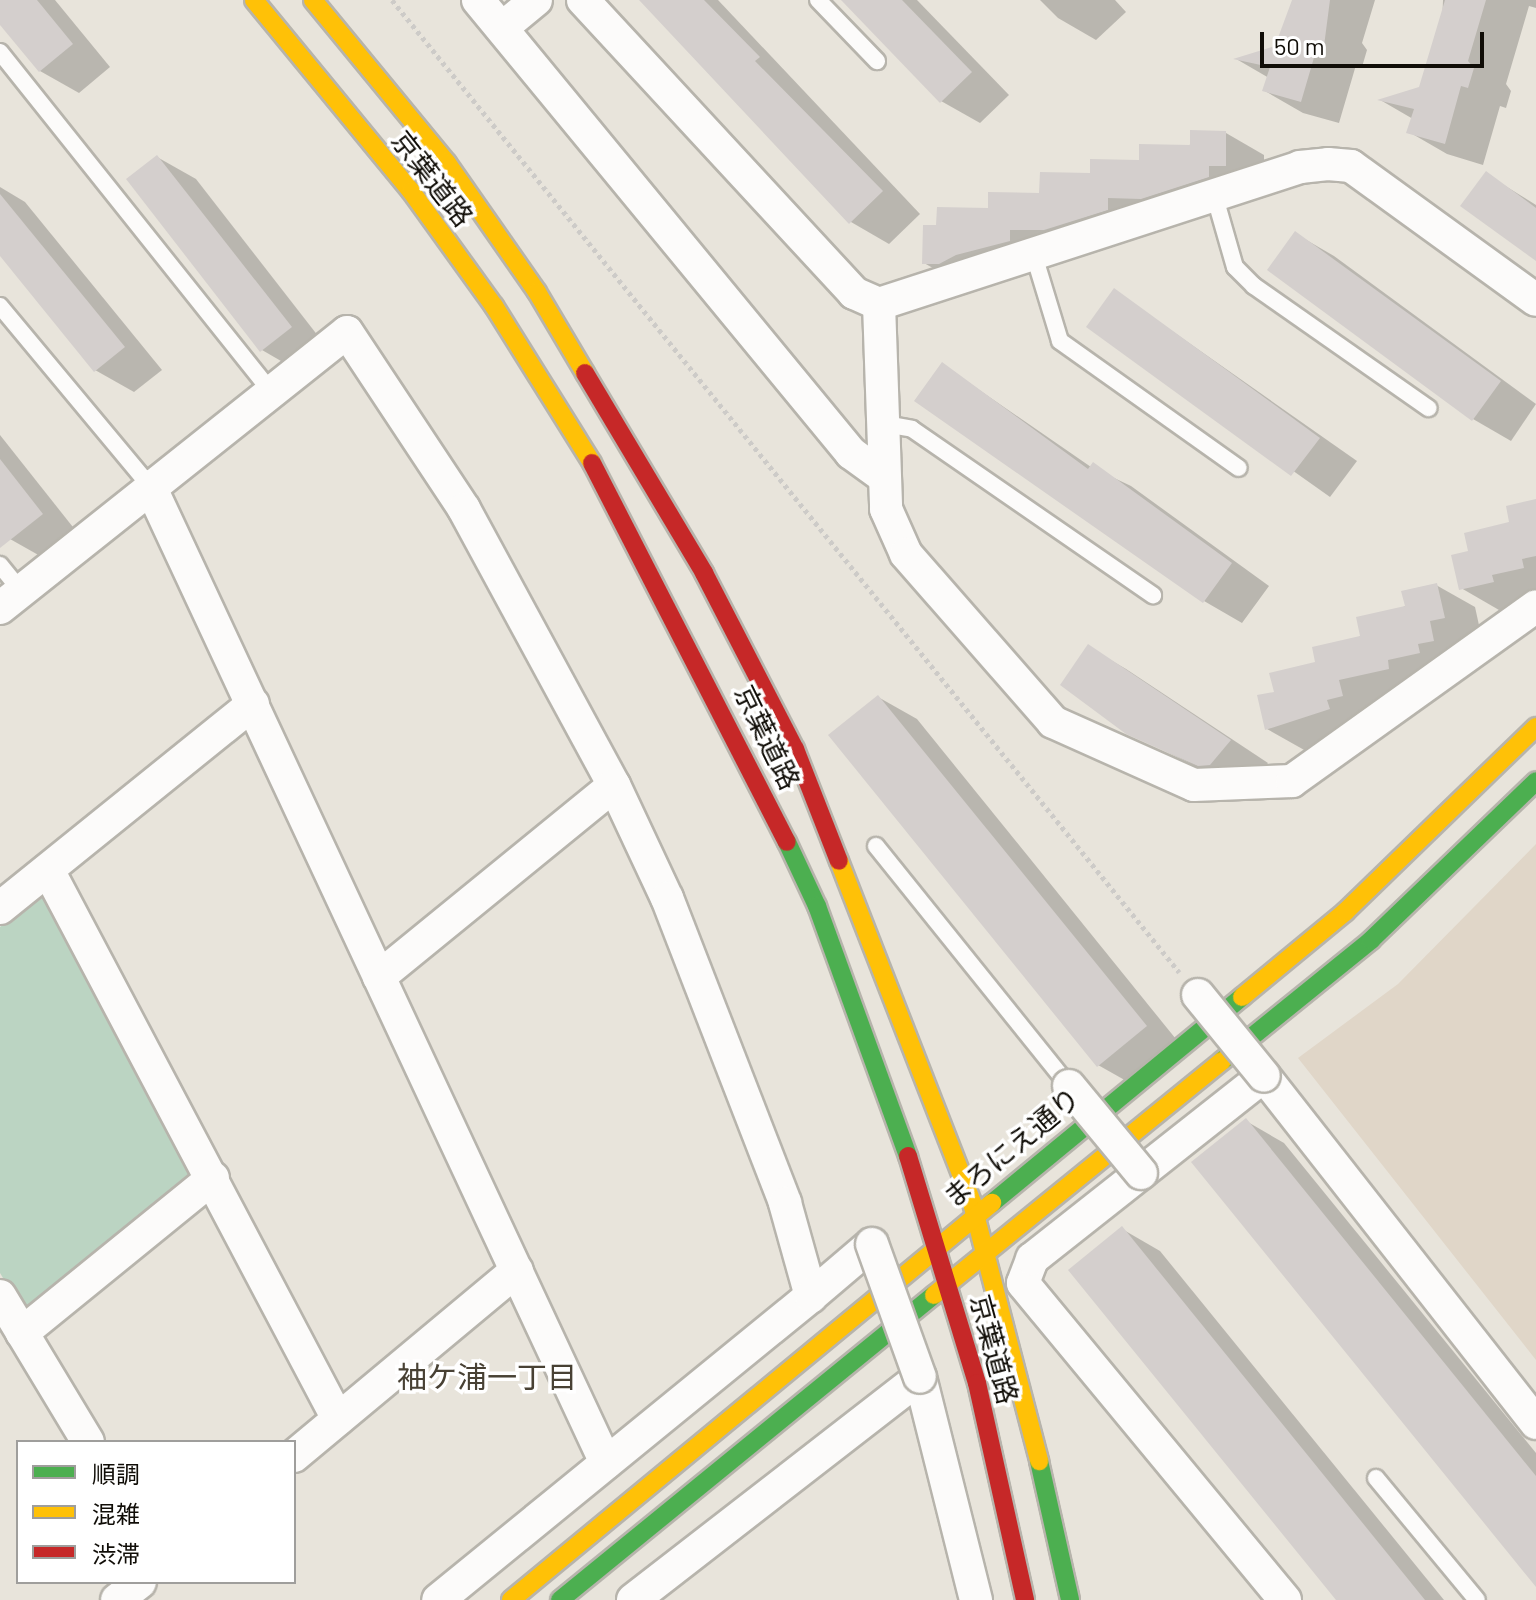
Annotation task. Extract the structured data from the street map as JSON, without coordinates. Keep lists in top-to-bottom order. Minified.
{"streets":{"main road":["京葉道路","まろにえ通り"]},"crossings":[["京葉道路","まろにえ通り"]],"districts":["袖ケ浦一丁目"],"legend":["順調","混雑","渋滞"],"scale_bar":"50 m"}
